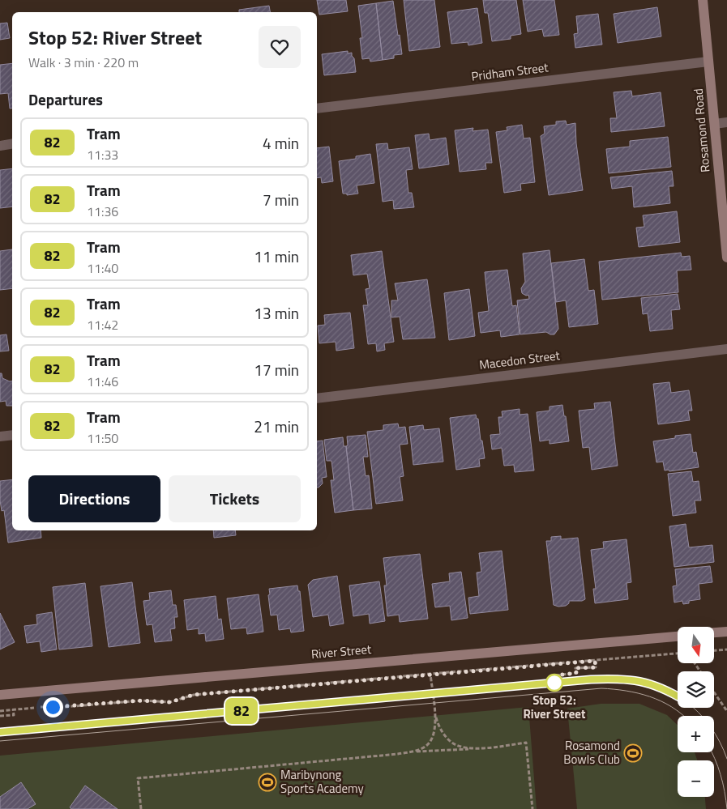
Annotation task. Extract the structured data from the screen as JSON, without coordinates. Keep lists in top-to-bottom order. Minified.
{"streets":{"street":["Pridham Street","Rosamond Road","Macedon Street","River Street"]},"crossings":[["Pridham Street","Rosamond Road"]],"places":{"other":["Stop 52: River Street"],"sports":["Rosamond Bowls Club","Maribynong Sports Academy"]},"lines":["tram line 82"],"north":"bottom","page":{"on_map":"82","heading":[["Stop 52: River Street","Walk · 3 min · 220 m"],"Departures"],"list":[{"mark":"82","name":"Tram","note":"11:33","value":"4 min"},{"mark":"82","name":"Tram","note":"11:36","value":"7 min"},{"mark":"82","name":"Tram","note":"11:40","value":"11 min"},{"mark":"82","name":"Tram","note":"11:42","value":"13 min"},{"mark":"82","name":"Tram","note":"11:46","value":"17 min"},{"mark":"82","name":"Tram","note":"11:50","value":"21 min"}],"buttons":["Directions","Tickets"],"map_buttons":["+","−"]}}
